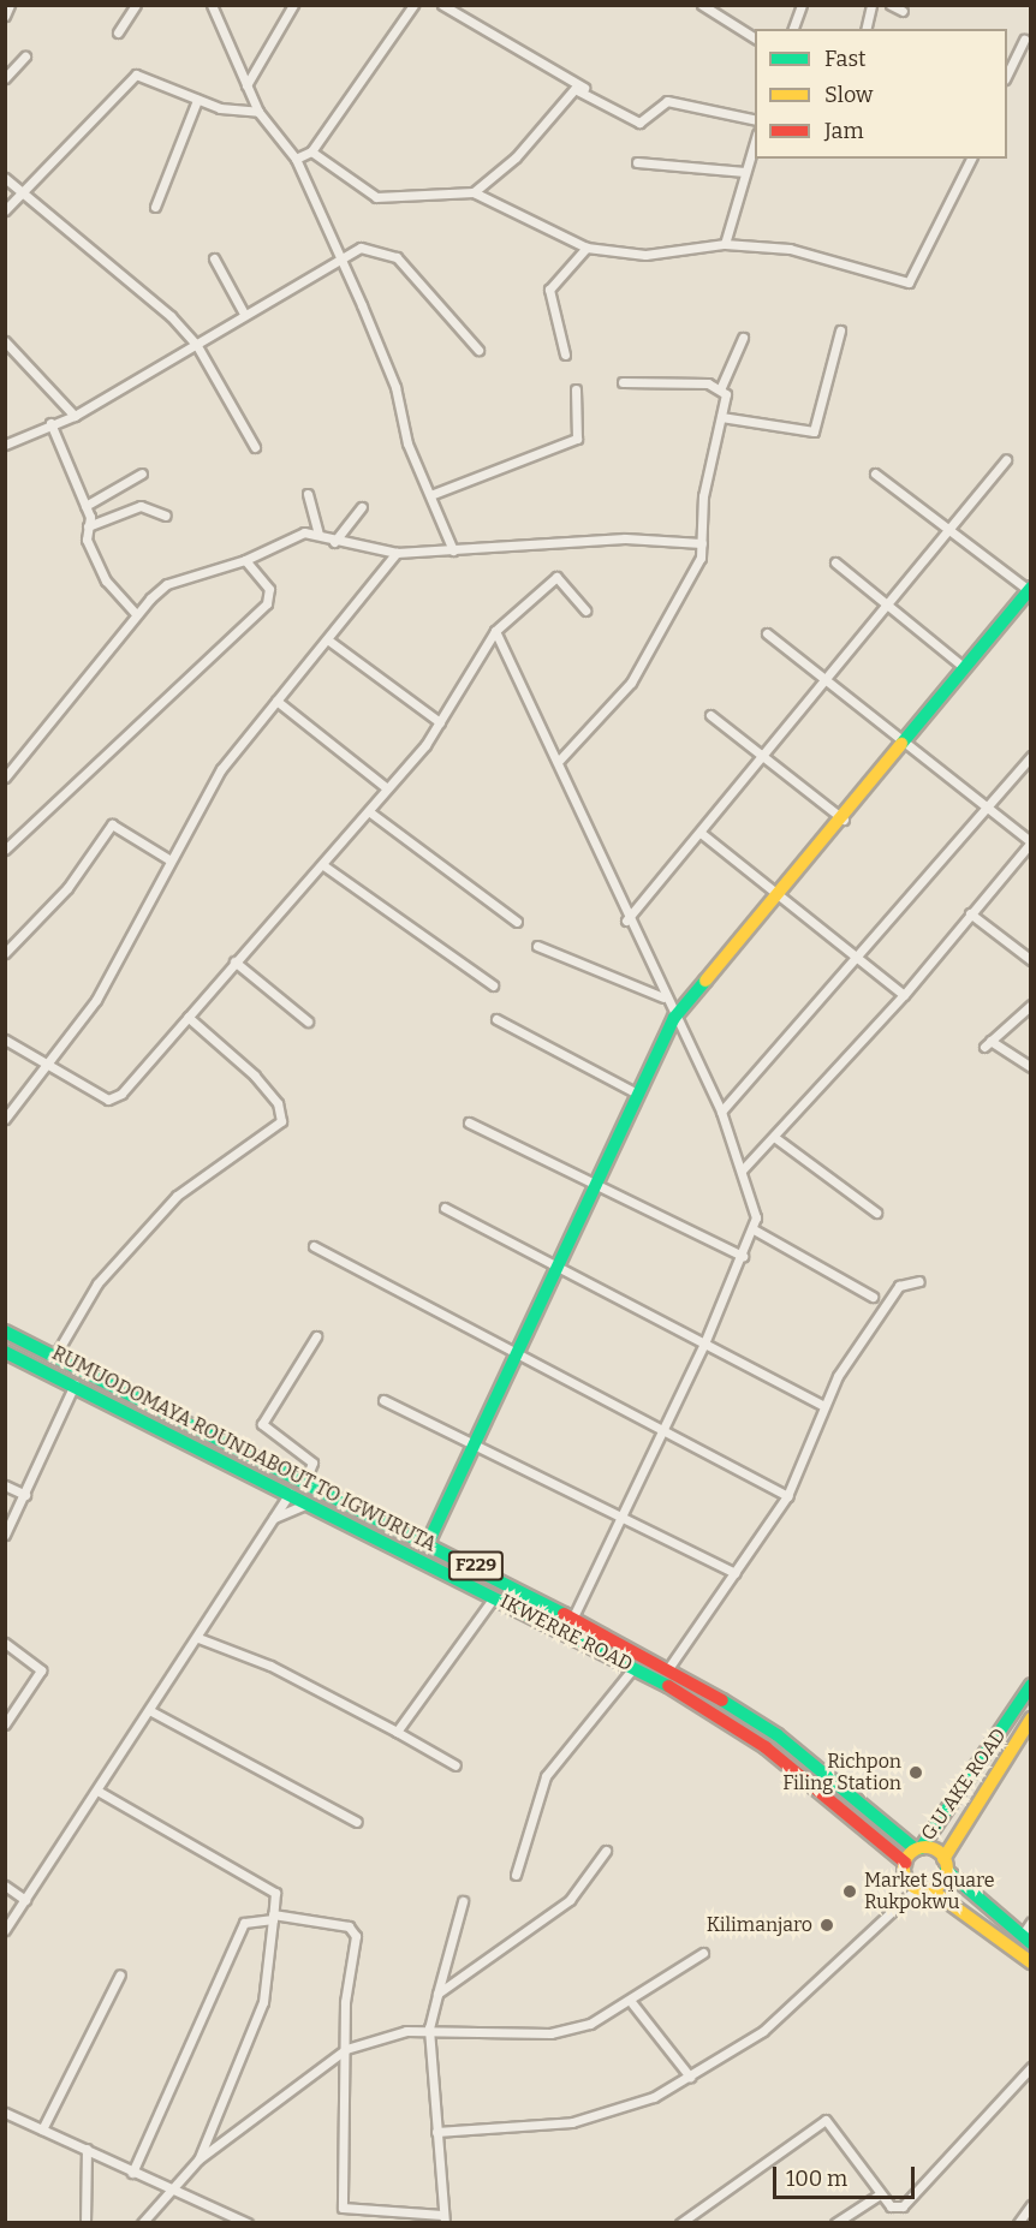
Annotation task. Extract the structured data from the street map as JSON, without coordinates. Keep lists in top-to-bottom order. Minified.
{"streets":{"main road":["RUMUODOMAYA ROUNDABOUT TO IGWURUTA","F229","IKWERRE ROAD","G.U AKE ROAD"]},"crossings":[["RUMUODOMAYA ROUNDABOUT TO IGWURUTA","F229"],["RUMUODOMAYA ROUNDABOUT TO IGWURUTA","G.U AKE ROAD"],["F229","G.U AKE ROAD"],["IKWERRE ROAD","G.U AKE ROAD"]],"places":["Richpon Filing Station","Market Square Rukpokwu","Kilimanjaro"],"legend":["Fast","Slow","Jam"],"scale_bar":"100 m"}
